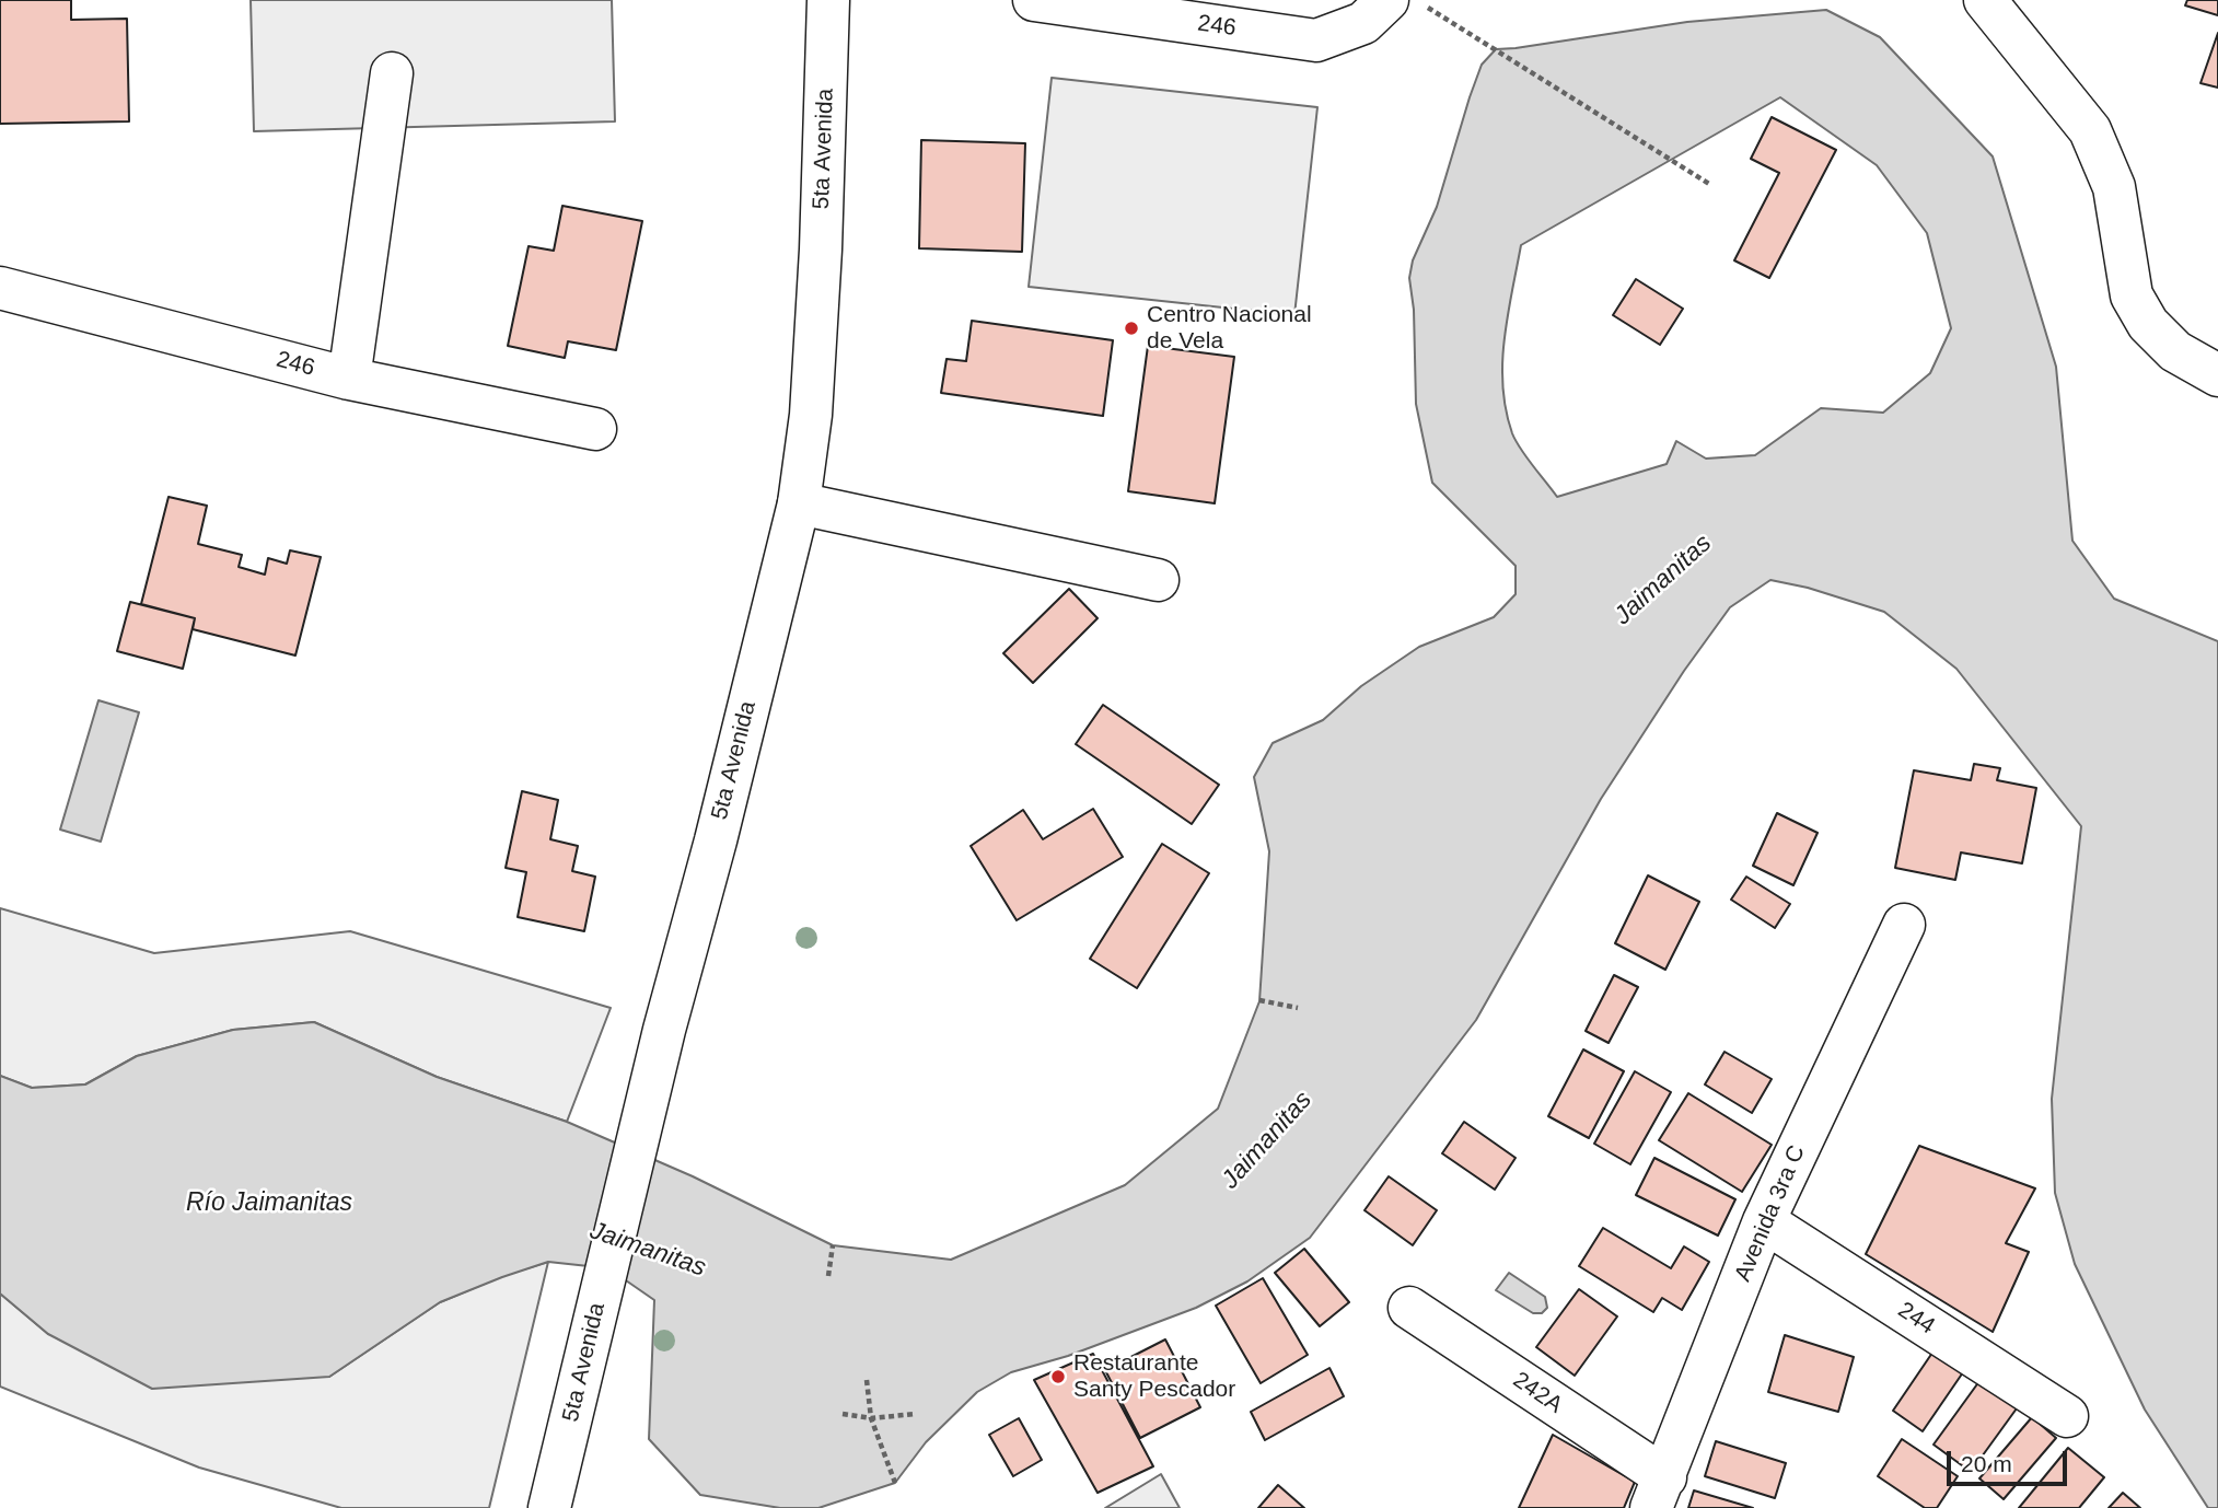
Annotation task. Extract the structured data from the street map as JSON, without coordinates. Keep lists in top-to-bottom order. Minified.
{"streets":{"main road":["246","5ta Avenida","Avenida 3ra C","244","242A"]},"crossings":[["Avenida 3ra C","244"],["Avenida 3ra C","242A"]],"water":["Jaimanitas","Río Jaimanitas"],"places":["Centro Nacional de Vela","Restaurante Santy Pescador"],"scale_bar":"20 m"}
